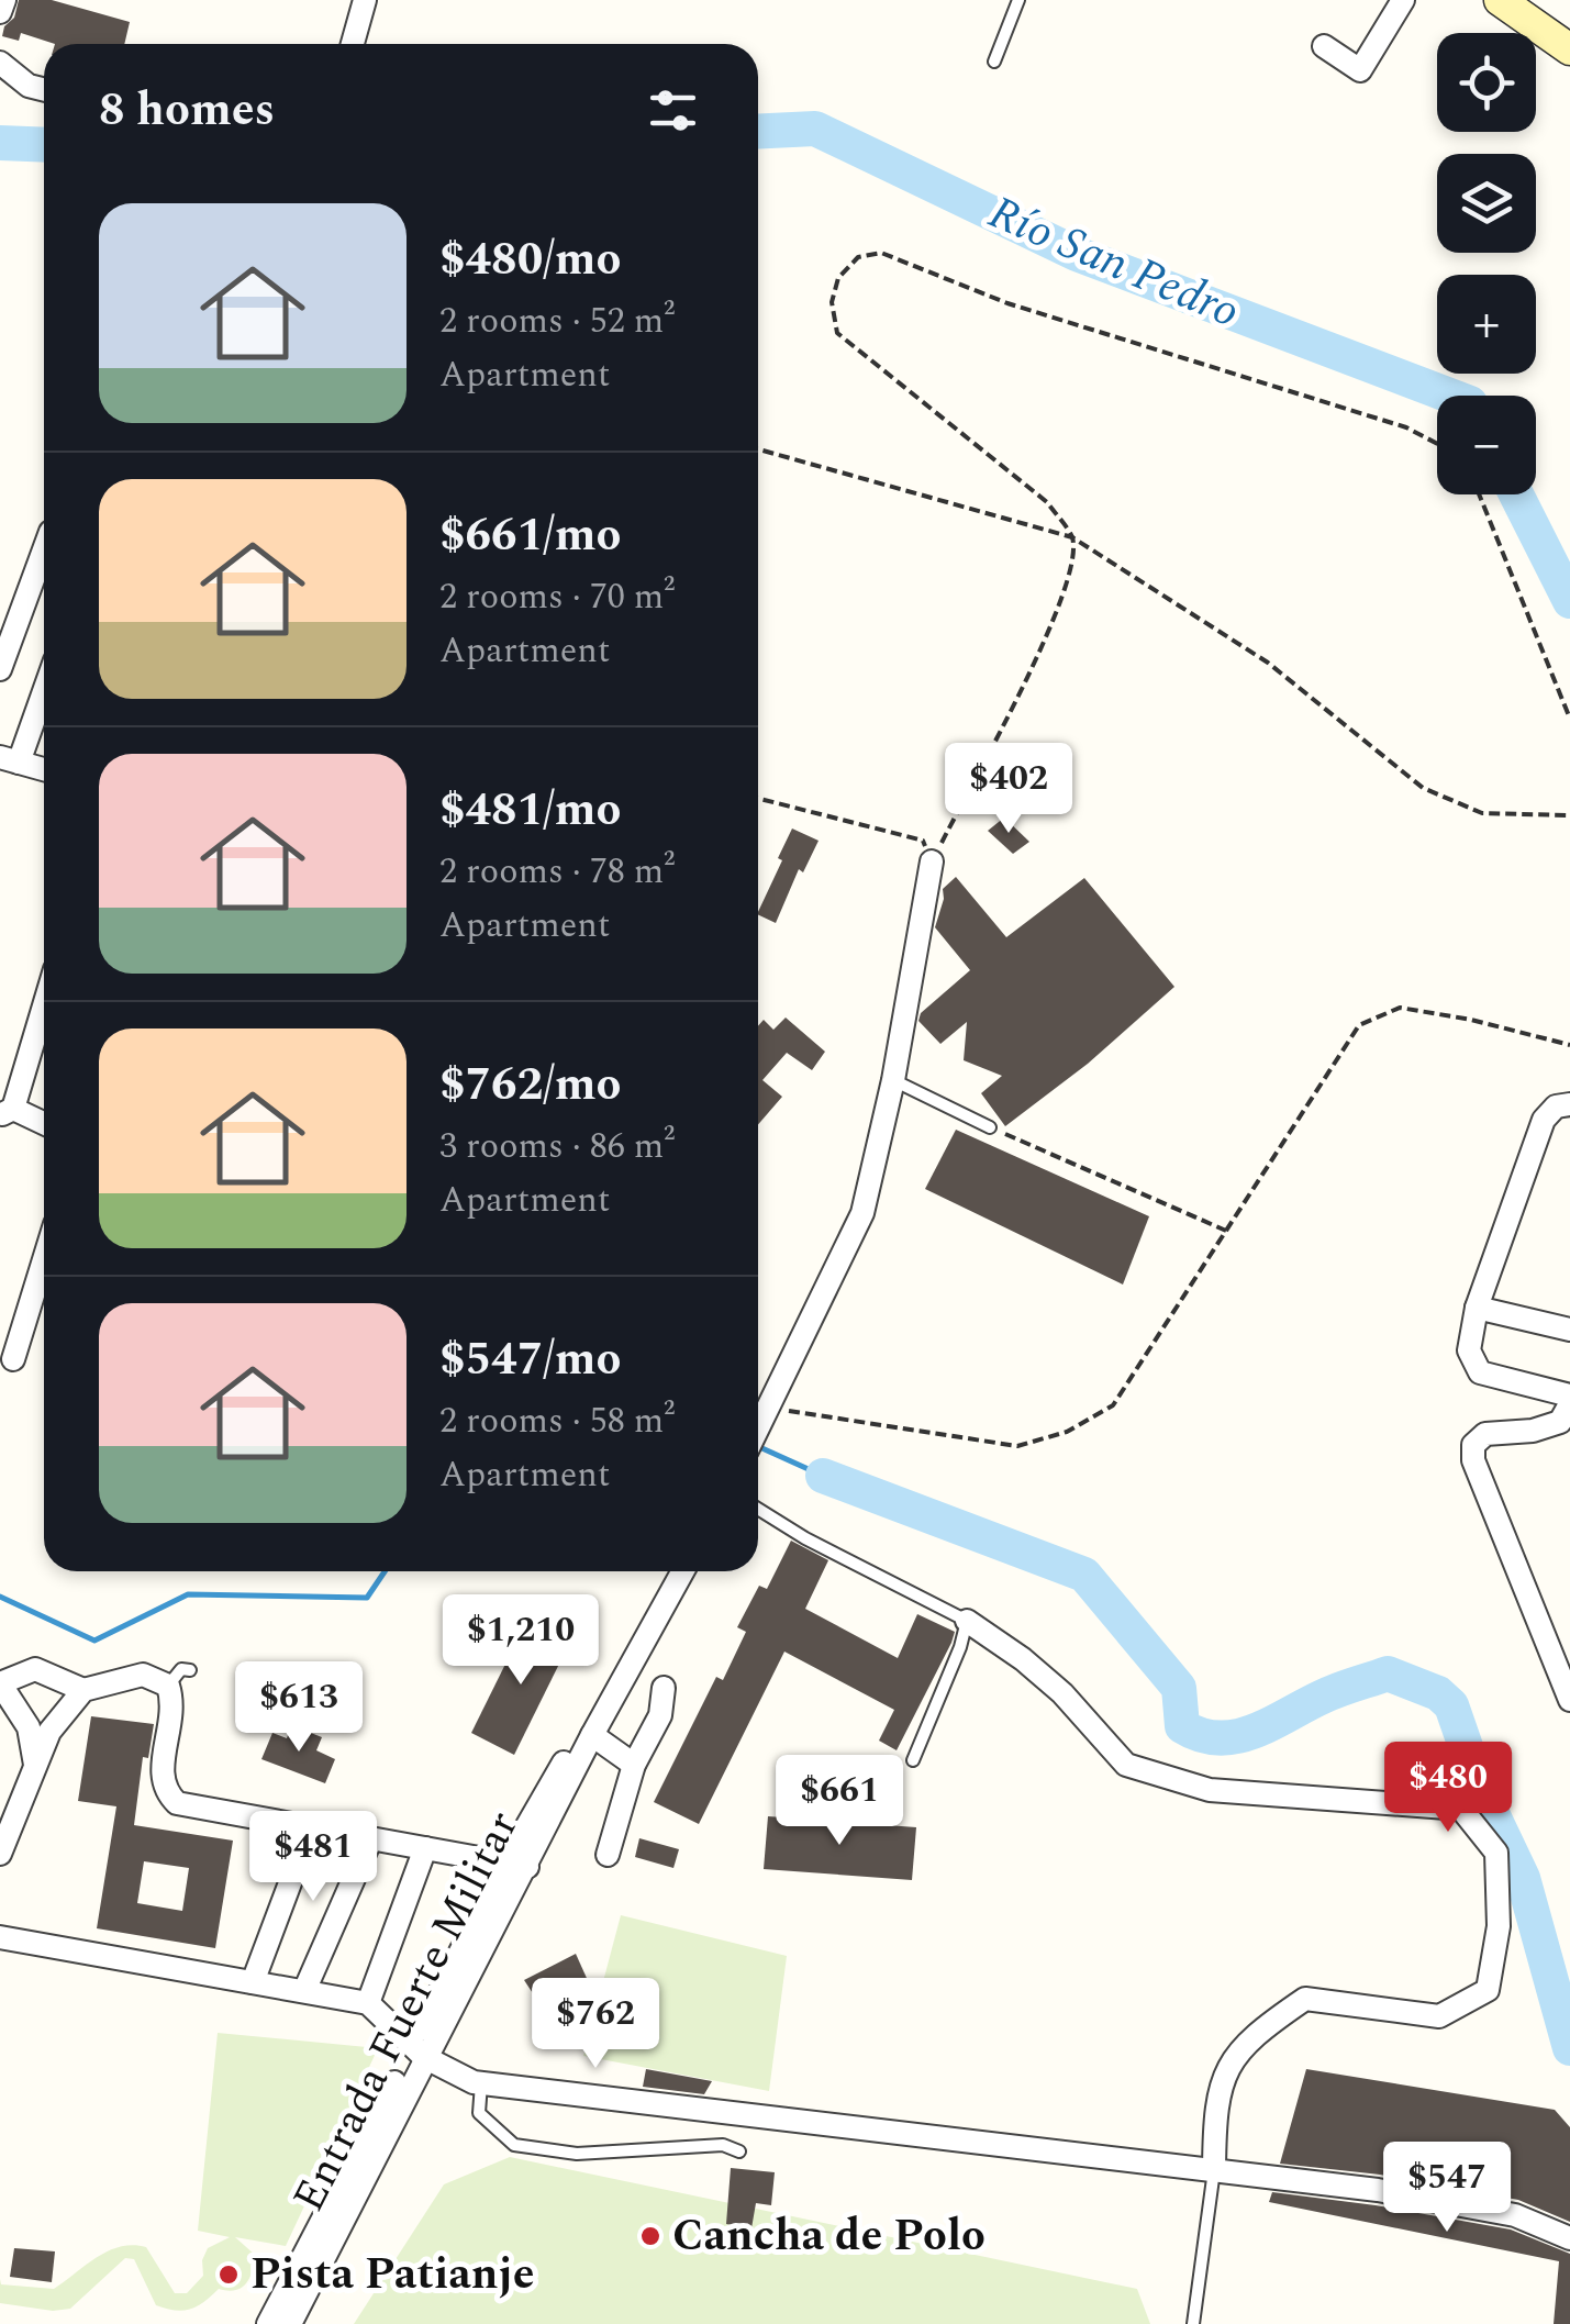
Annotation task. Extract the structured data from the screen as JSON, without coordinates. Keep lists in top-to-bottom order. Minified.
{"streets":{"street":["Entrada Fuerte Militar"]},"water":["Río San Pedro"],"places":["Cancha de Polo","Pista Patianje"],"page":{"map_buttons":["+","−"],"heading":"8 homes","list":[{"name":"$480/mo","note":"2 rooms · 52 m² · Apartment"},{"name":"$661/mo","note":"2 rooms · 70 m² · Apartment"},{"name":"$481/mo","note":"2 rooms · 78 m² · Apartment"},{"name":"$762/mo","note":"3 rooms · 86 m² · Apartment"},{"name":"$547/mo","note":"2 rooms · 58 m² · Apartment"}],"price":["$402","$1,210","$613","$480","$661","$481","$762","$547"]}}
